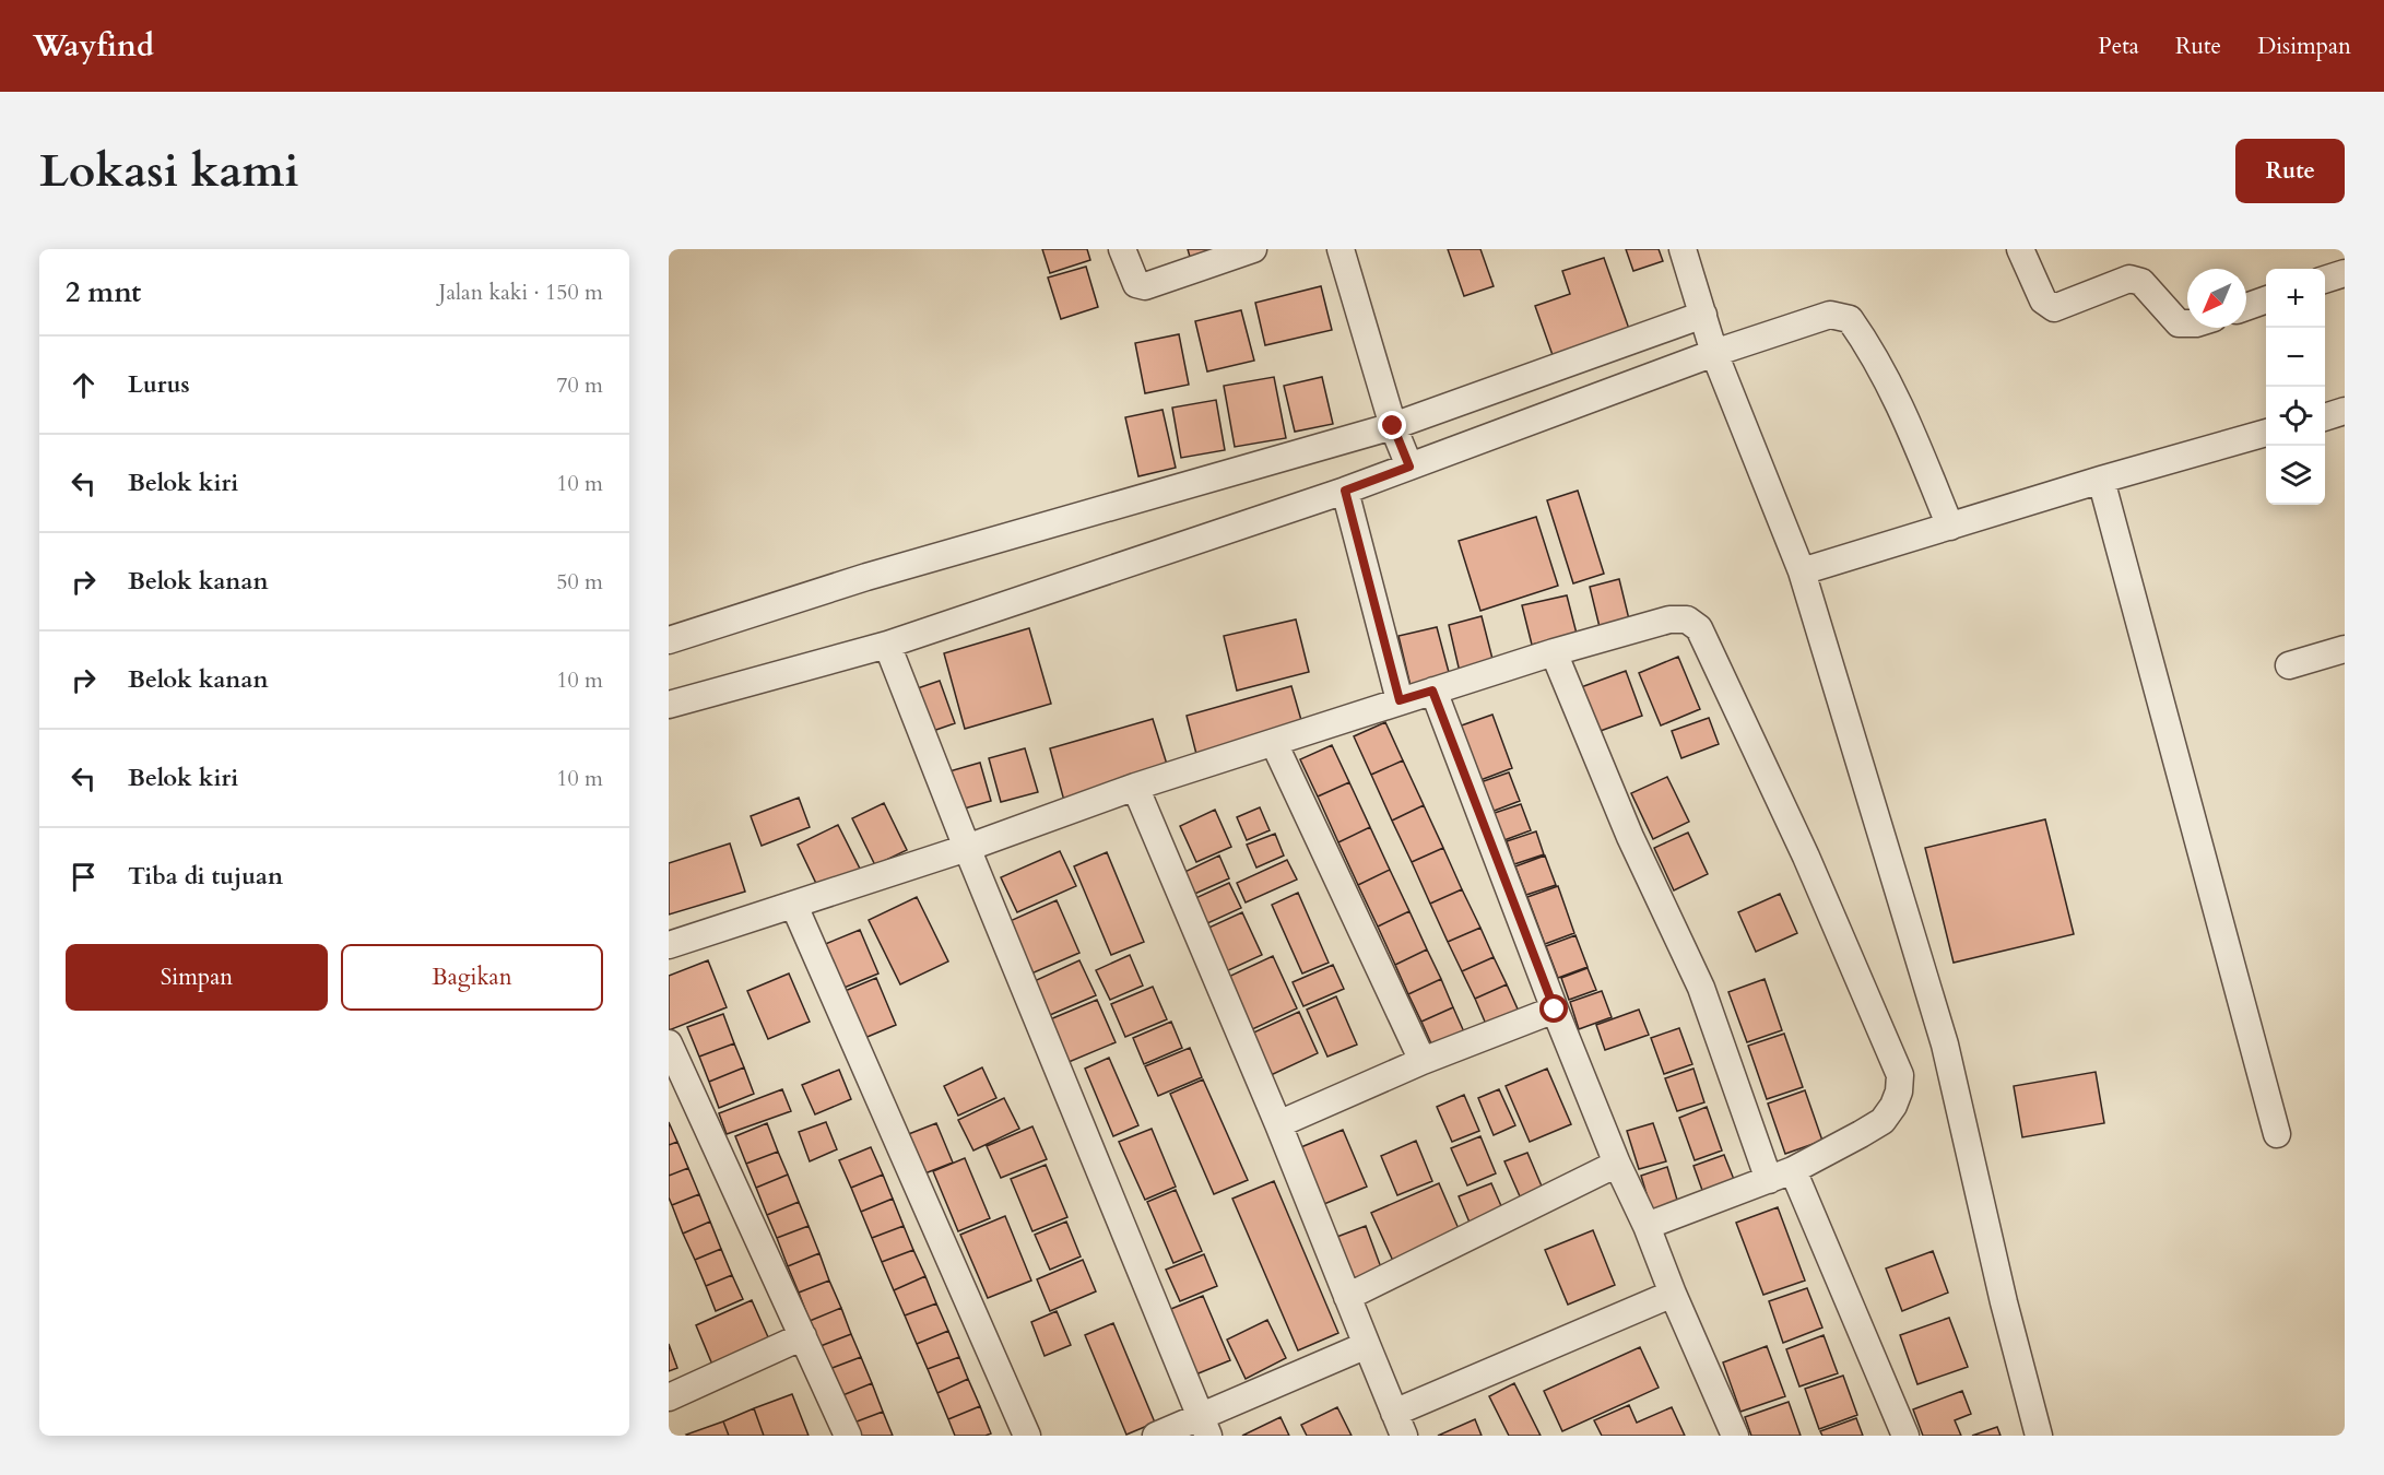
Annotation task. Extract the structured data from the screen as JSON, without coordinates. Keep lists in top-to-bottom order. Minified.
{"north":"bottom left","page":{"header":"Wayfind","nav":["Peta","Rute","Disimpan"],"buttons":["Rute",["Simpan","Bagikan"]],"title":"Lokasi kami","heading":["2 mnt","Jalan kaki · 150 m"],"map_buttons":["+","−"],"list":[["Lurus","70 m"],["Belok kiri","10 m"],["Belok kanan","50 m"],["Belok kanan","10 m"],["Belok kiri","10 m"],"Tiba di tujuan"]}}
